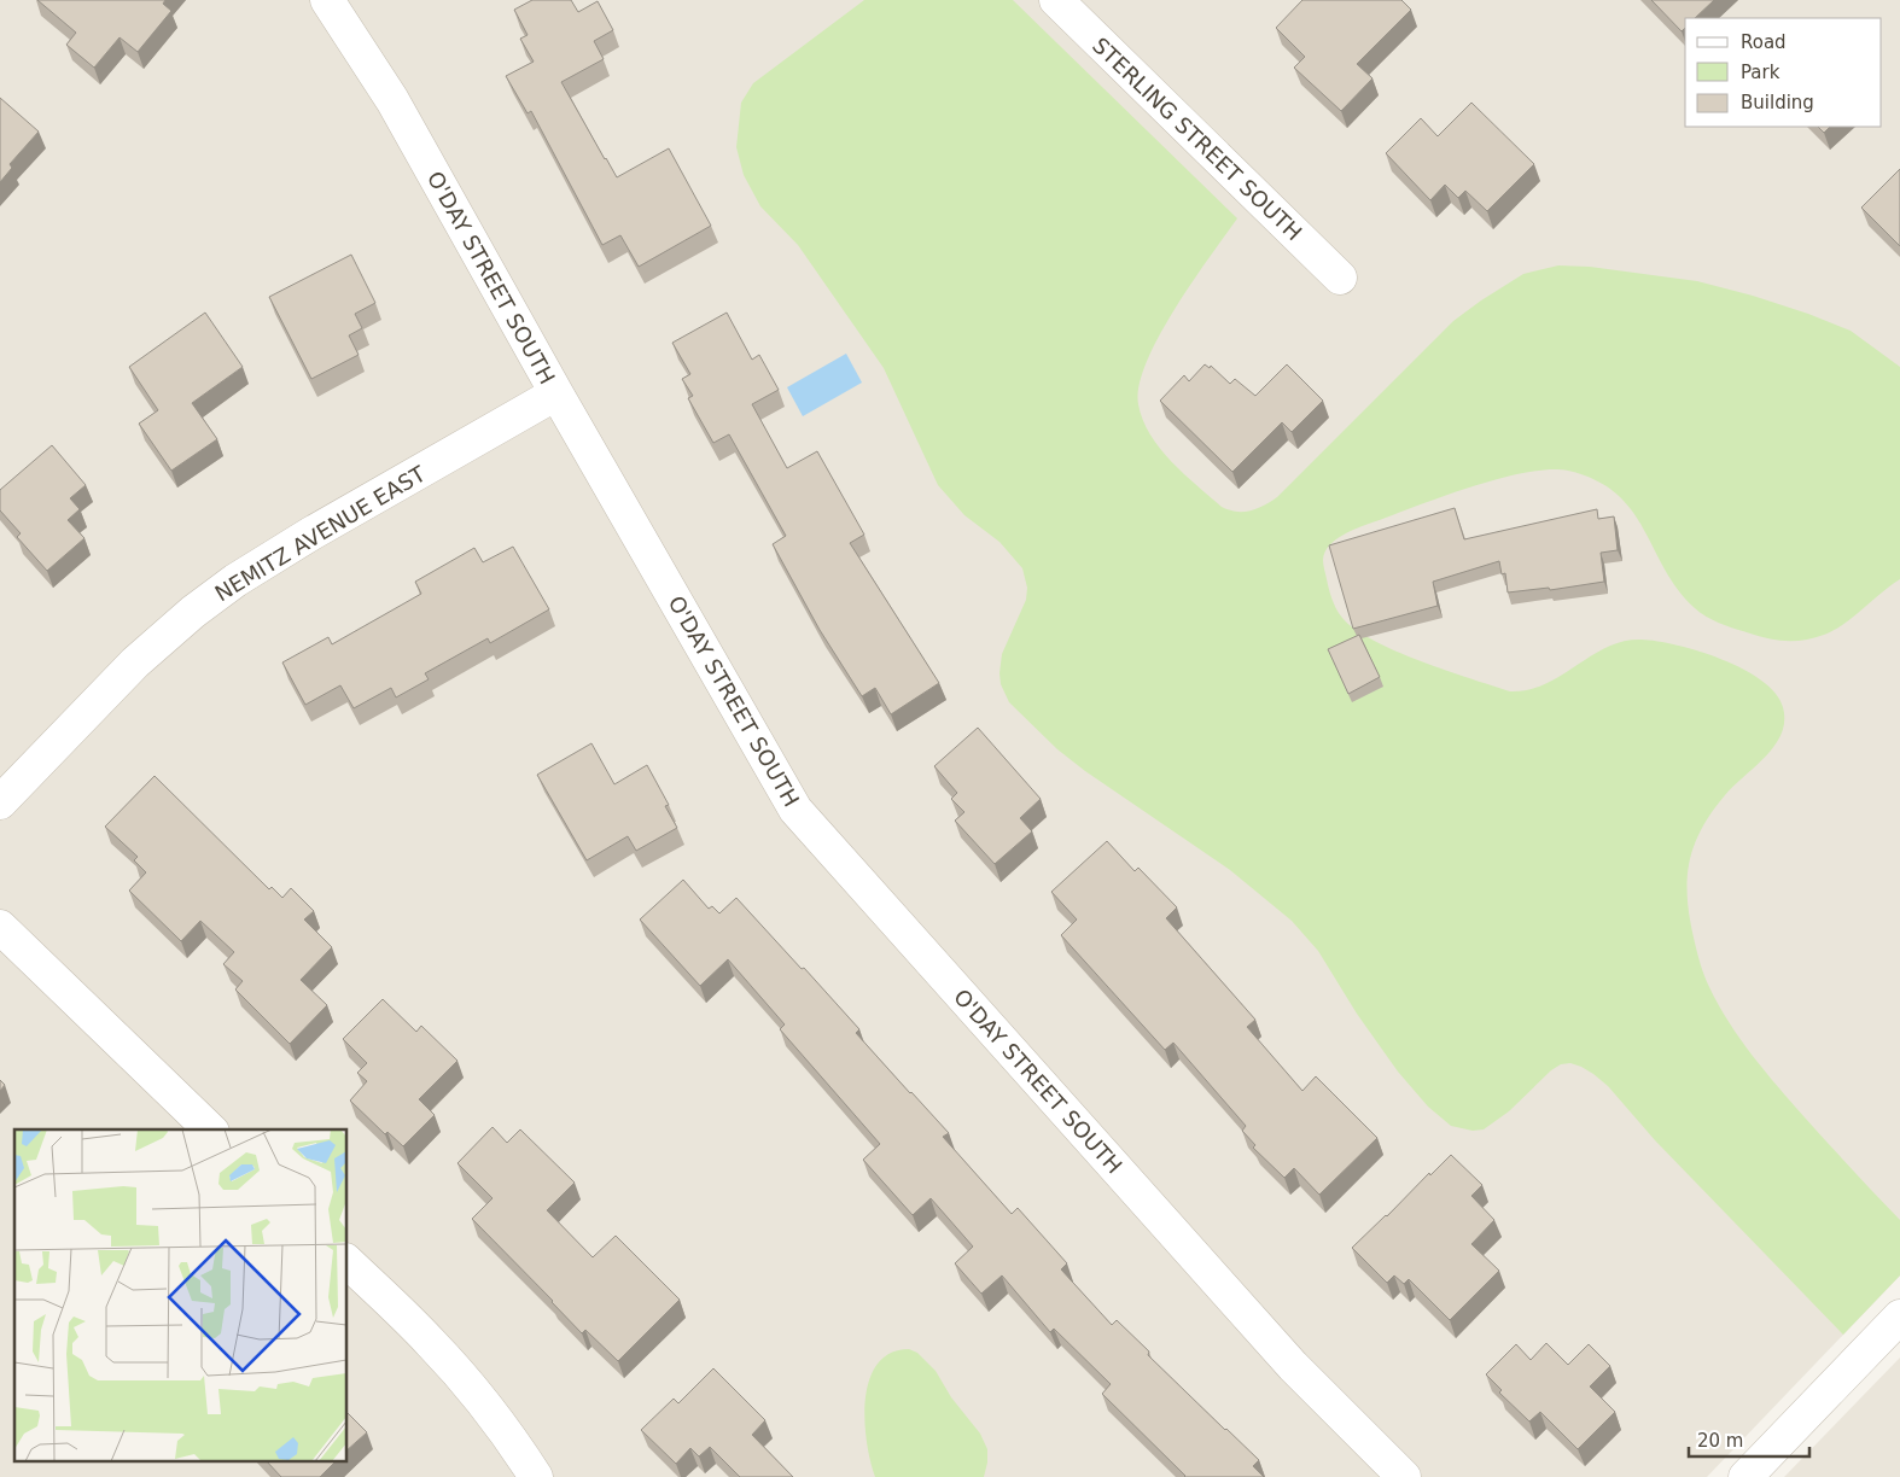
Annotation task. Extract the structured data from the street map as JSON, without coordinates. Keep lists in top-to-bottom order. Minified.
{"streets":{"street":["STERLING STREET SOUTH","O'DAY STREET SOUTH","NEMITZ AVENUE EAST"]},"crossings":[["O'DAY STREET SOUTH","NEMITZ AVENUE EAST"]],"legend":["Road","Park","Building"],"scale_bar":"20 m"}
